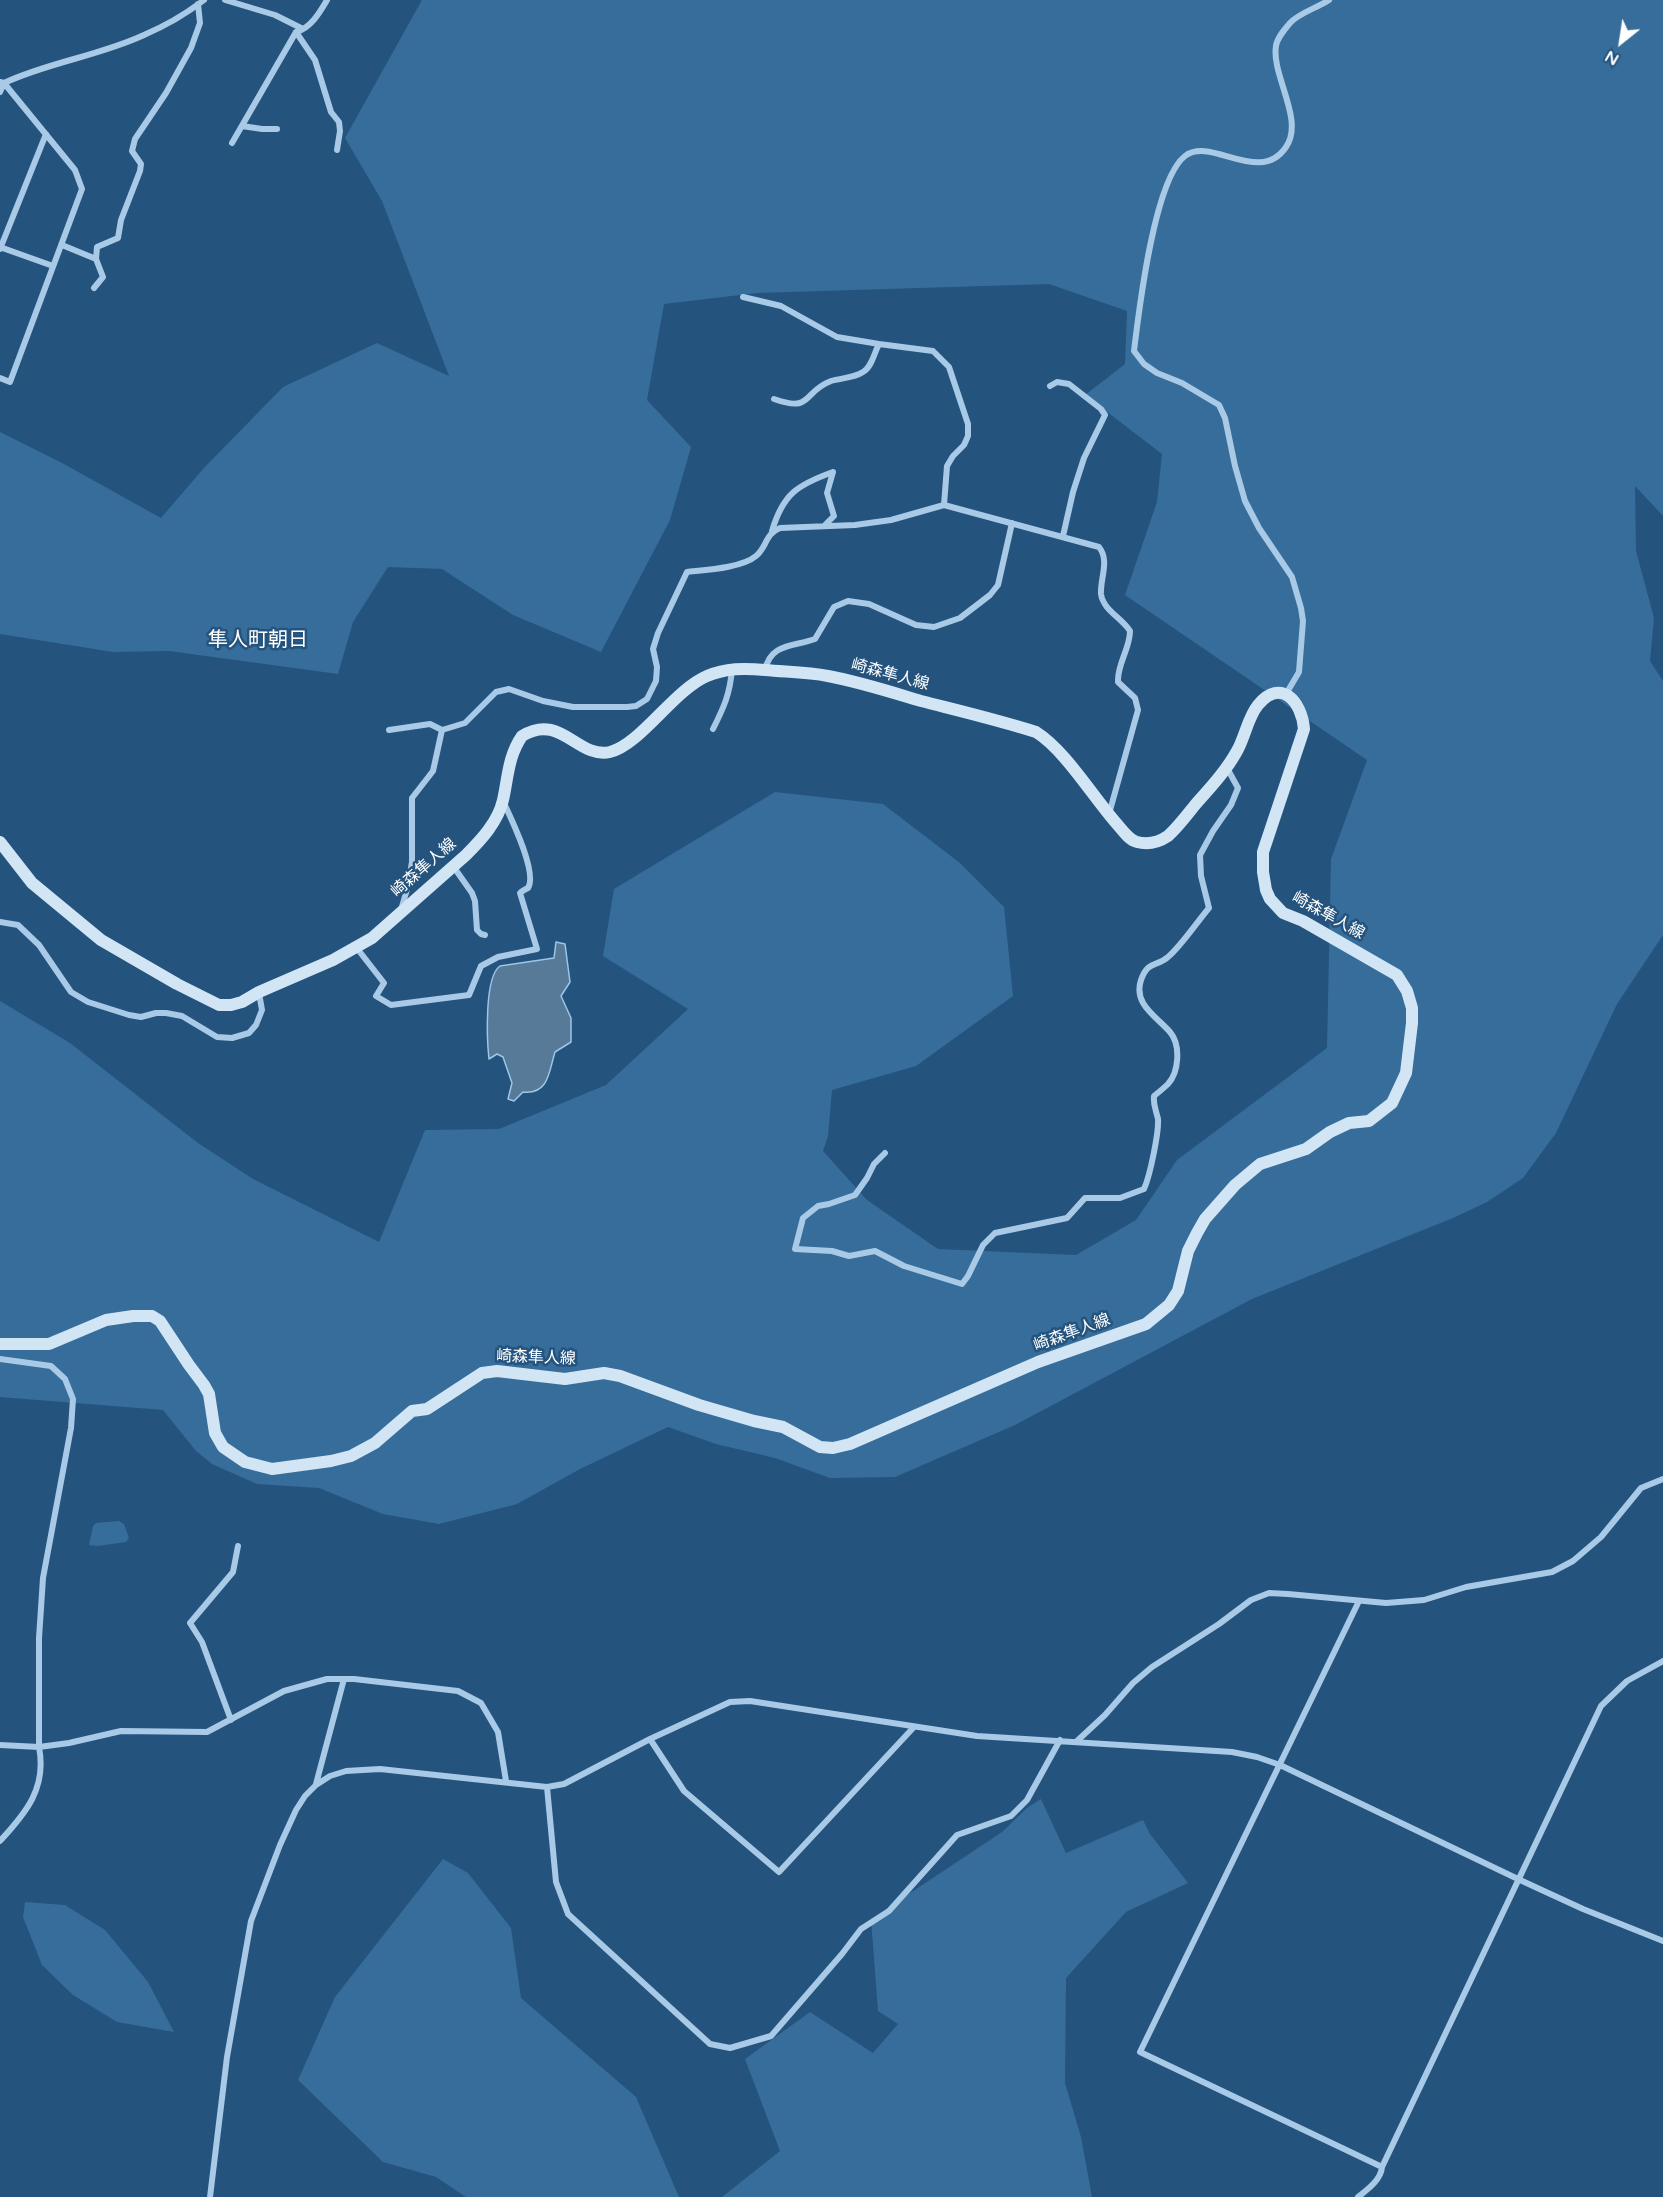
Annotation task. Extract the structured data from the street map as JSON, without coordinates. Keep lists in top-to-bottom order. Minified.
{"streets":{"main road":["崎森隼人線"]},"districts":["隼人町朝日"],"north":"bottom left"}
